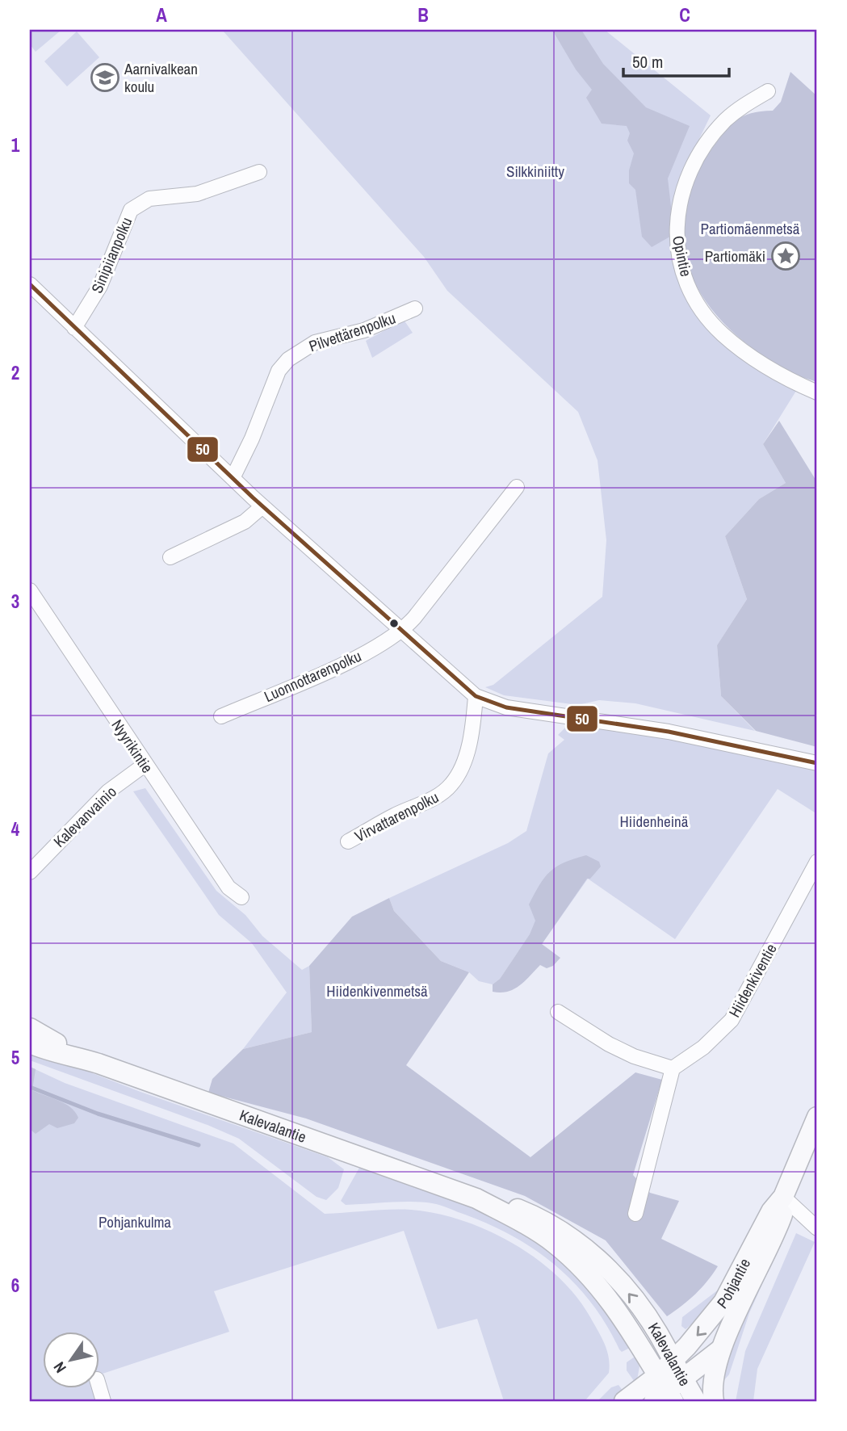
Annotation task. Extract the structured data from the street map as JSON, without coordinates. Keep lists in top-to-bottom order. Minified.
{"streets":{"main road":["Kalevalantie","Pohjantie"],"street":["Sinipiianpolku","Opintie","Pilvettärenpolku","Luonnottarenpolku","Nyyrikintie","Kalevanvainio","Virvattarenpolku","Hiidenkiventie"]},"crossings":[["Nyyrikintie","Kalevanvainio"],["Kalevalantie","Pohjantie"]],"parks":["Silkkiniitty","Partiomäenmetsä","Hiidenheinä","Hiidenkivenmetsä","Pohjankulma"],"places":{"school or university":["Aarnivalkean koulu"],"place":["Partiomäki"]},"lines":["transit line 50"],"scale_bar":"50 m","north":"bottom left","grid":{"columns":["A","B","C"],"rows":["1","2","3","4","5","6"]}}
